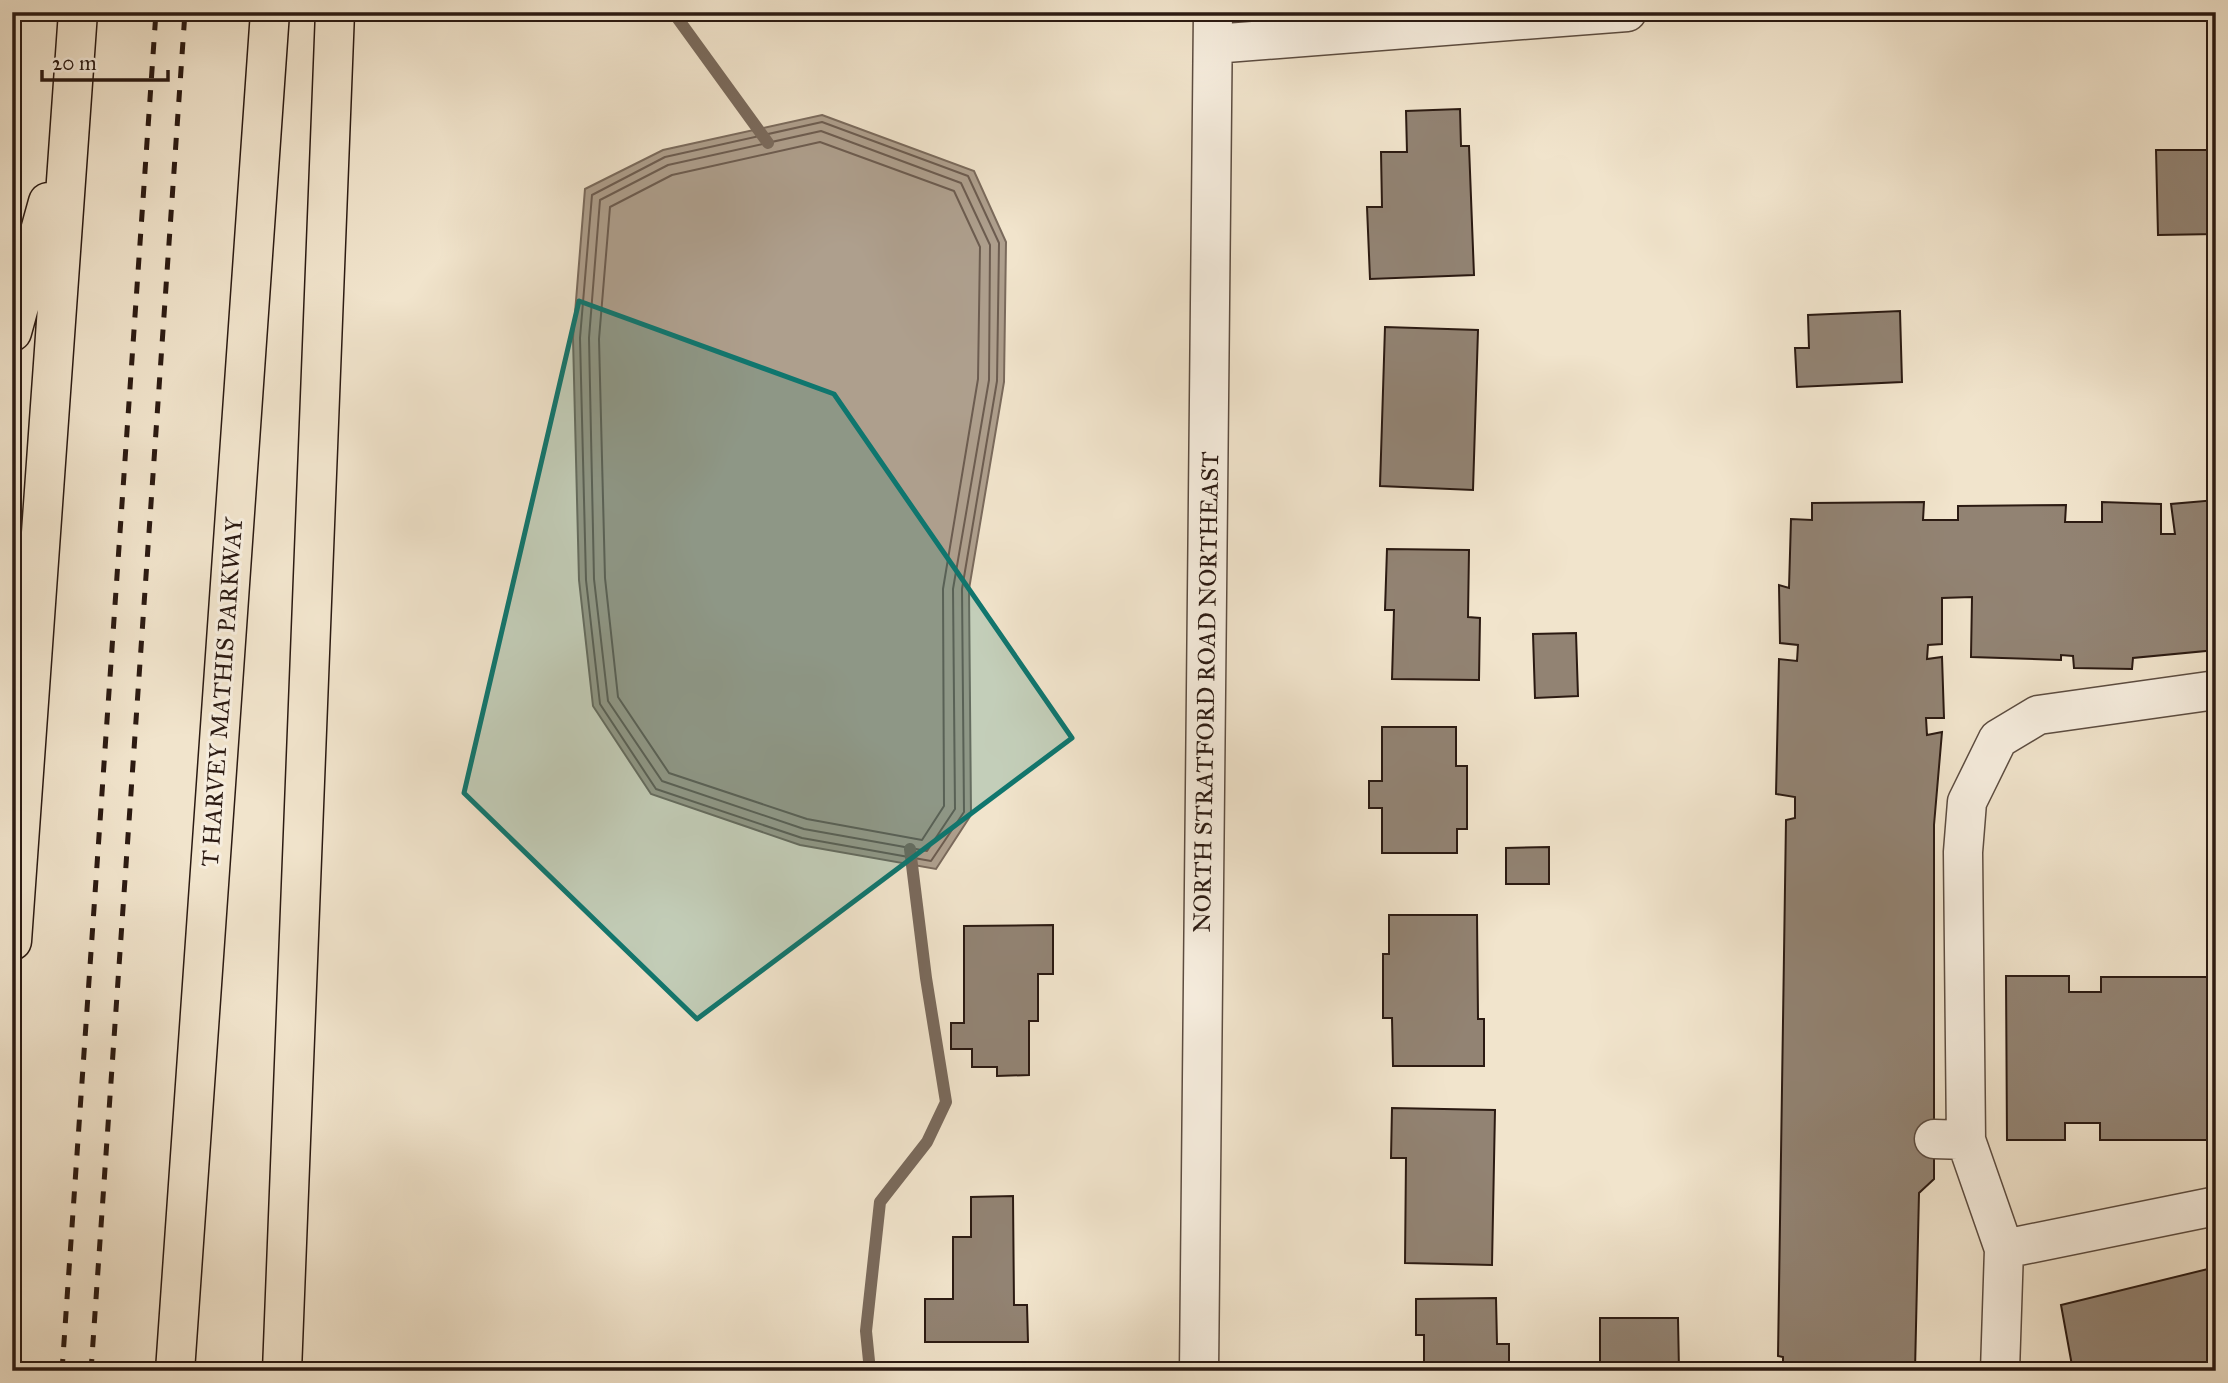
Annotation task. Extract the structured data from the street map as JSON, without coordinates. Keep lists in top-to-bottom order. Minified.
{"streets":{"highway":["T HARVEY MATHIS PARKWAY"],"street":["NORTH STRATFORD ROAD NORTHEAST"]},"scale_bar":"20 m"}
